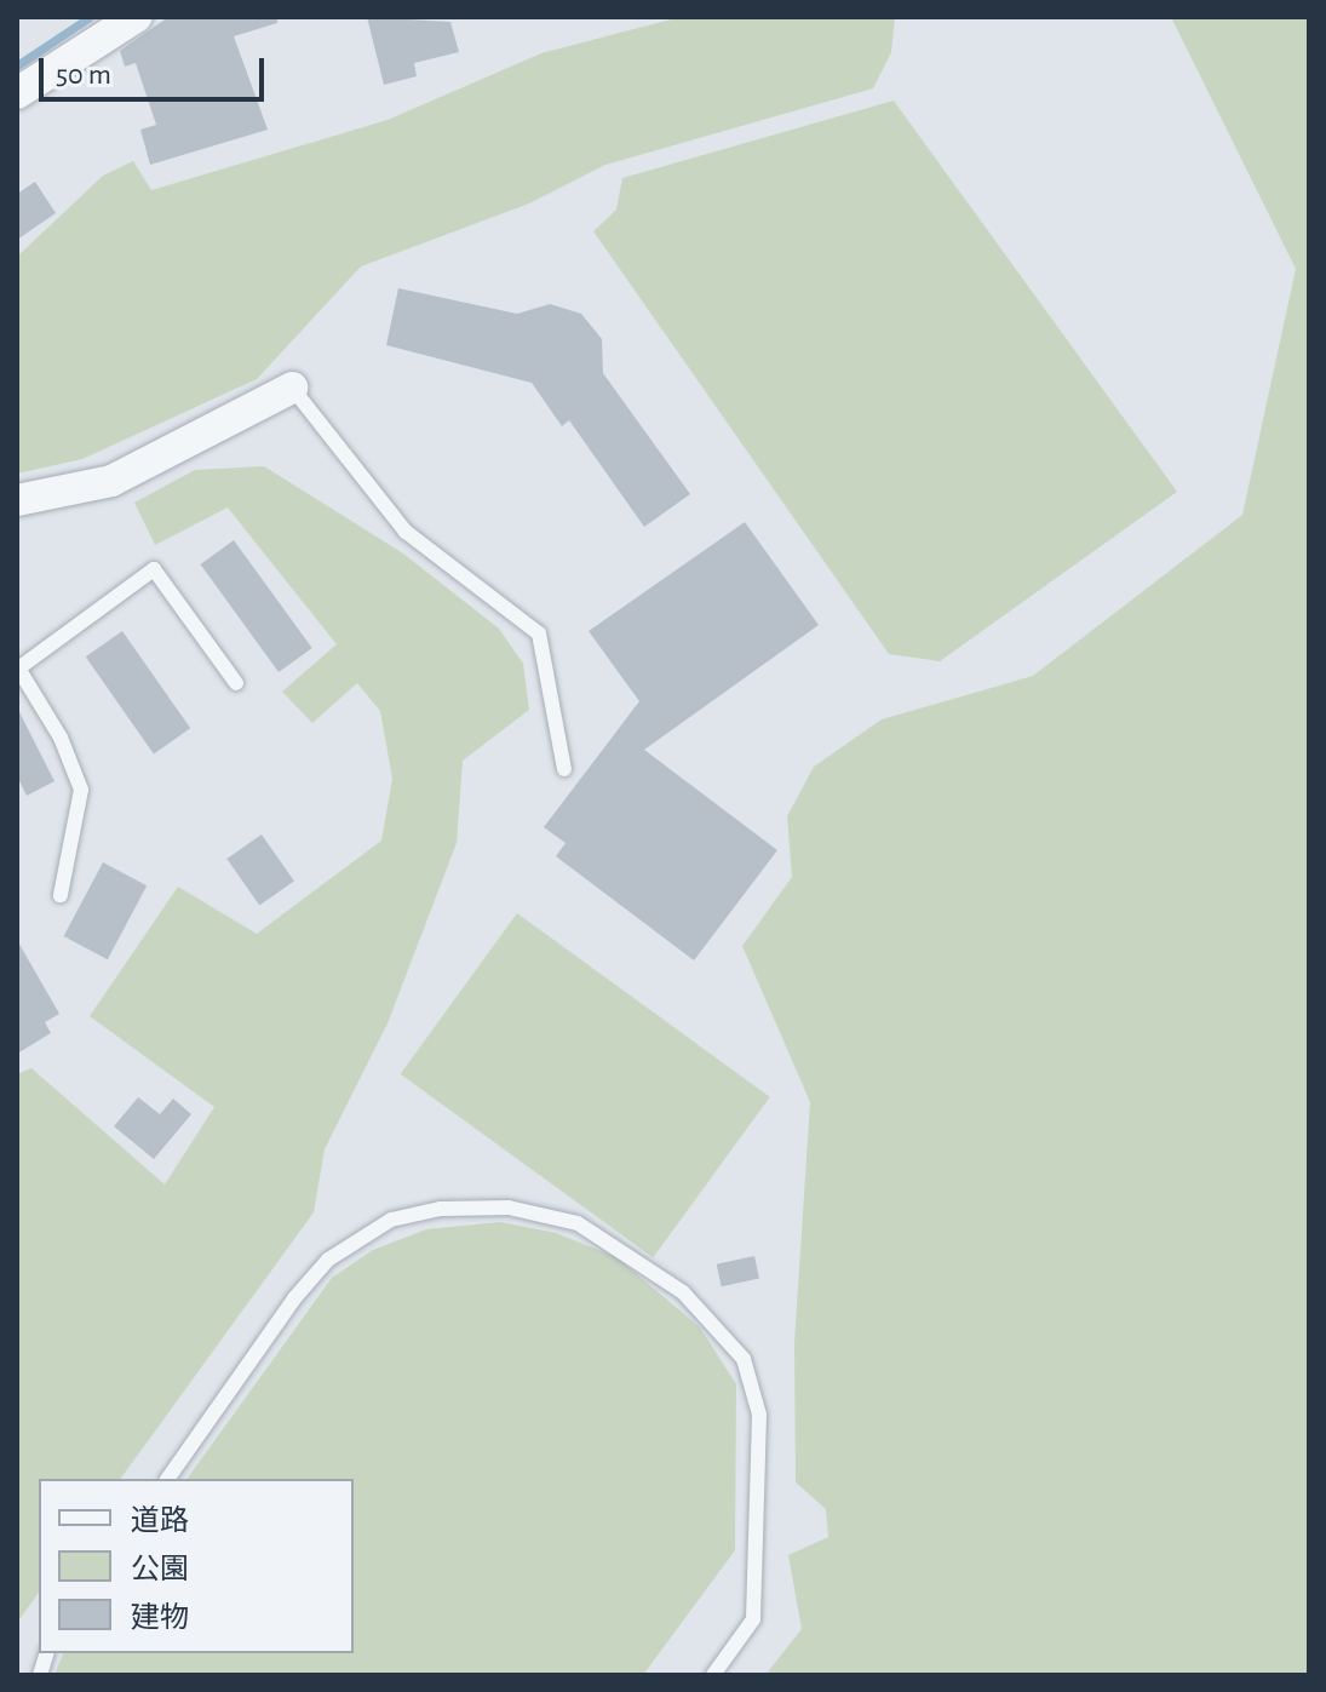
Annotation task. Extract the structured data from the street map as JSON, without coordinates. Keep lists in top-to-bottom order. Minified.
{"legend":["道路","公園","建物"],"scale_bar":"50 m"}
